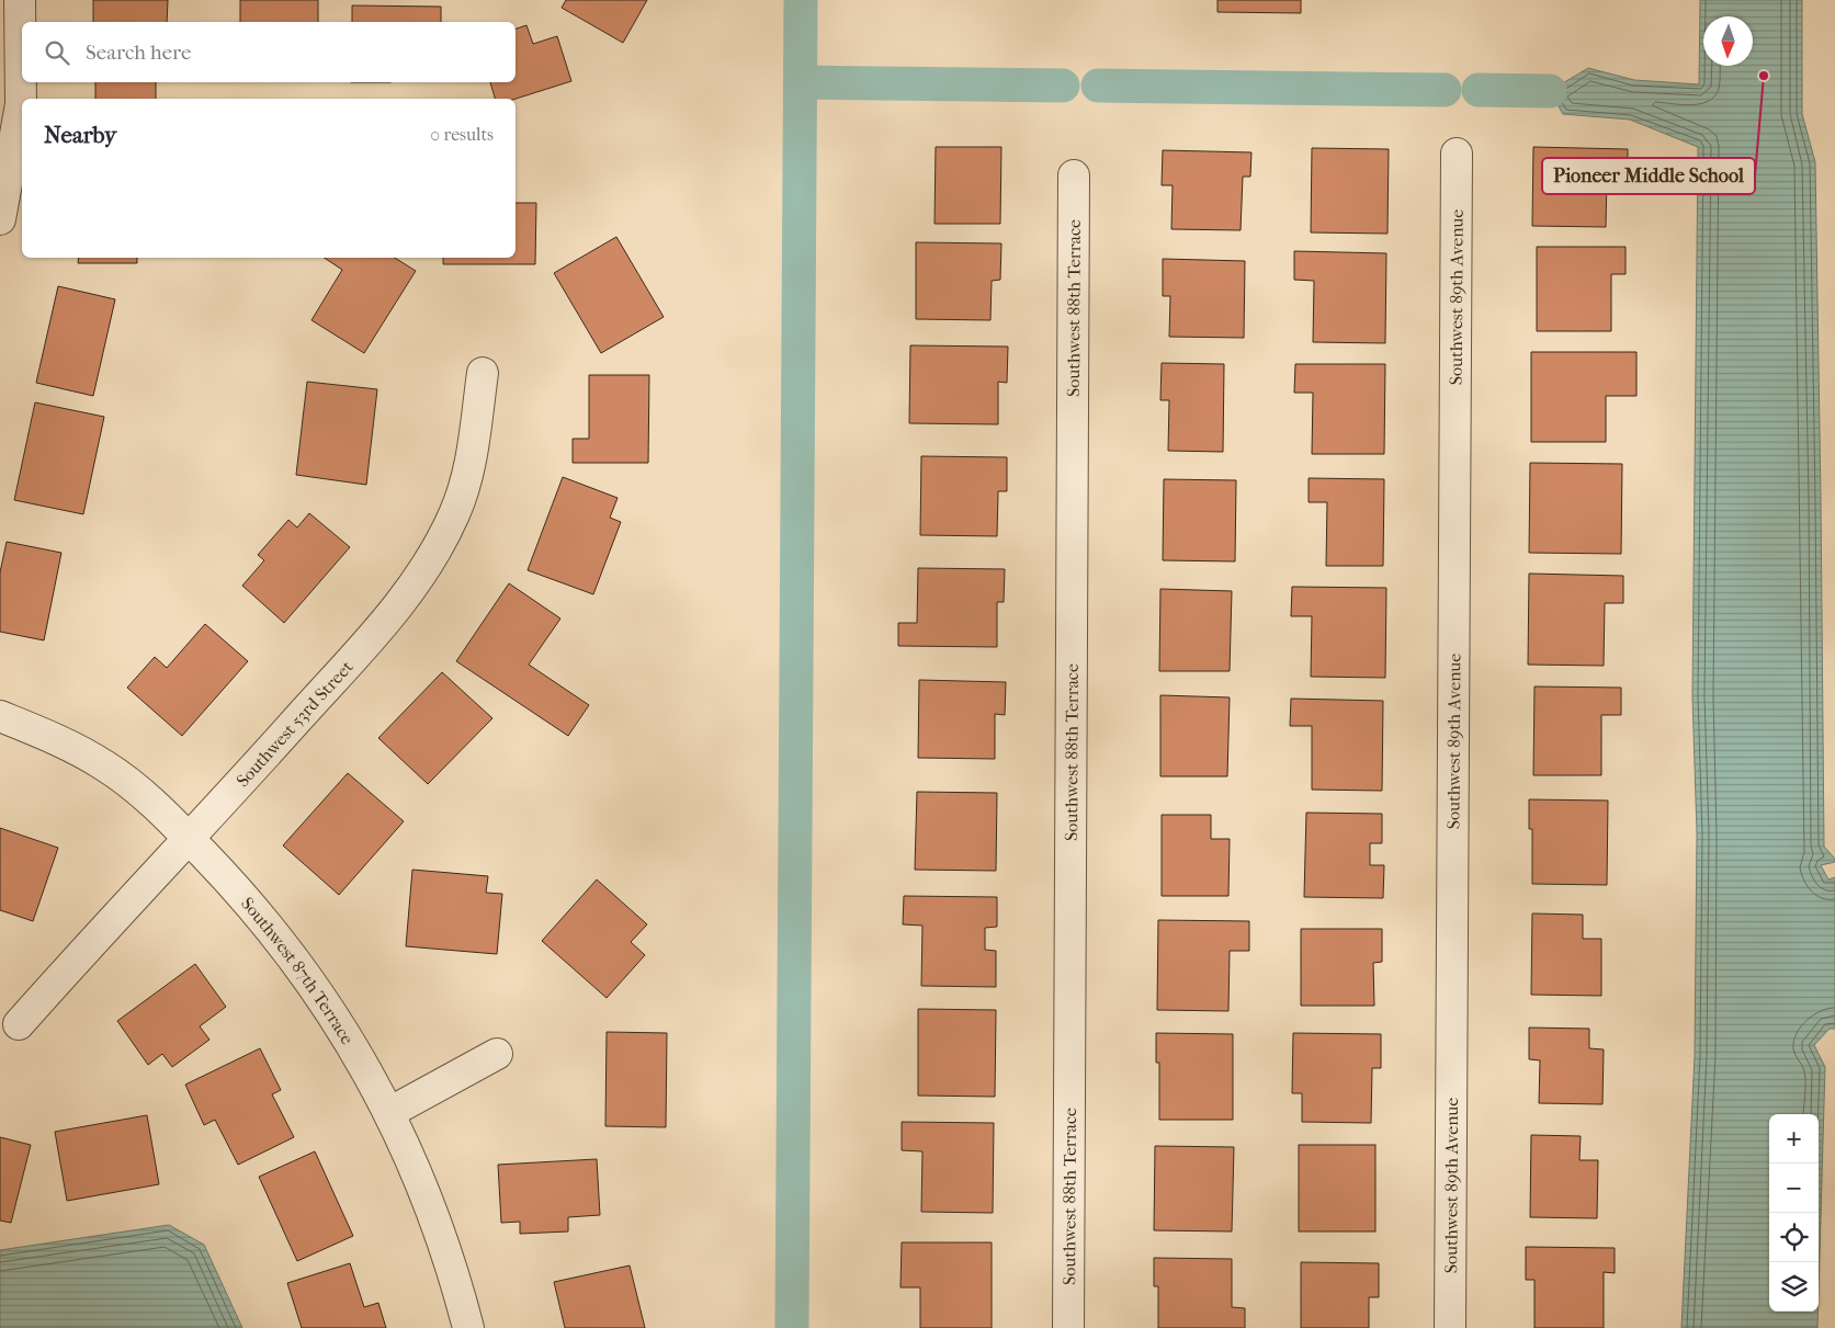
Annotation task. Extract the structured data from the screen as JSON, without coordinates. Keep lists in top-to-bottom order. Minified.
{"streets":{"street":["Southwest 89th Avenue","Southwest 88th Terrace","Southwest 53rd Street","Southwest 87th Terrace"]},"crossings":[["Southwest 53rd Street","Southwest 87th Terrace"]],"places":["Pioneer Middle School"],"north":"bottom","page":{"search":"Search here","heading":["Nearby","0 results"],"map_buttons":["+","−"]}}
